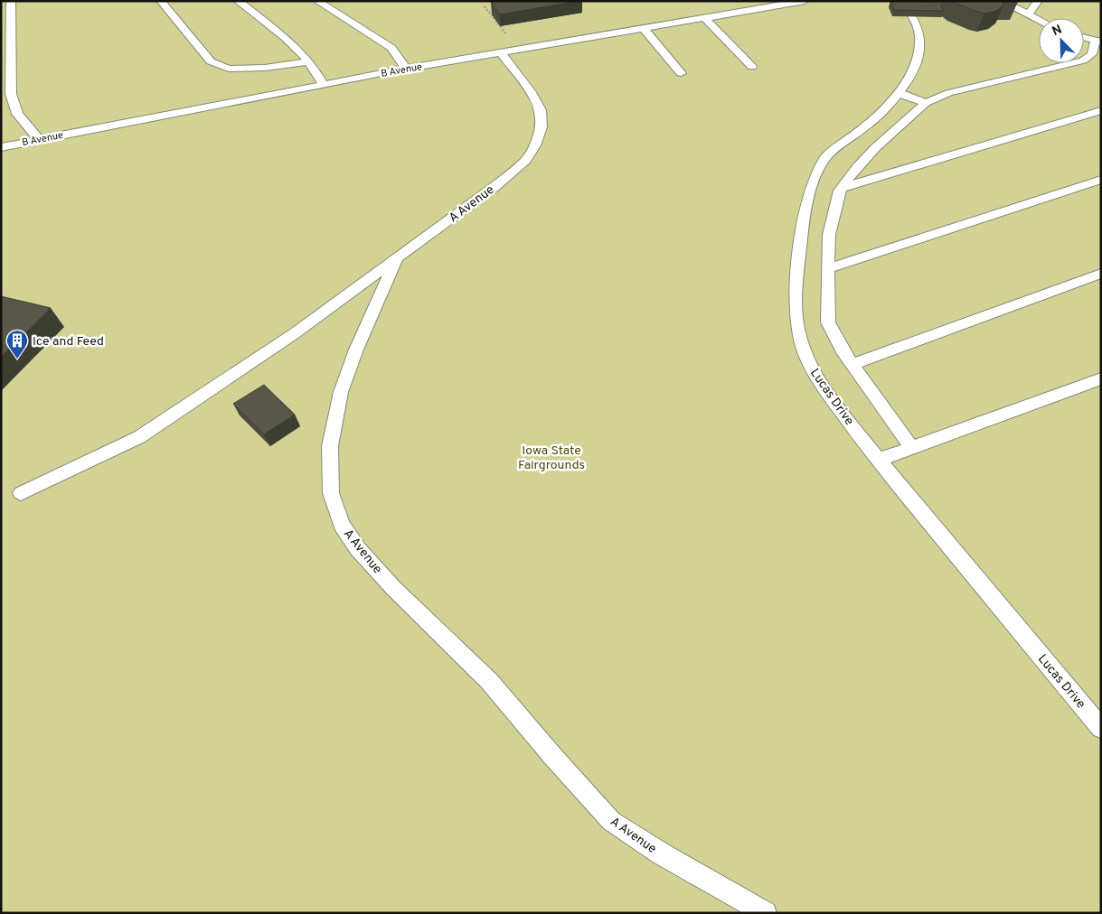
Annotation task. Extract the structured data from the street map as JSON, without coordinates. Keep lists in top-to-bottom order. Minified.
{"streets":{"lane":["B Avenue","A Avenue","Lucas Drive"]},"crossings":[["B Avenue","A Avenue"]],"parks":["Iowa State Fairgrounds"],"places":{"building":["Ice and Feed"]},"north":"top left"}
